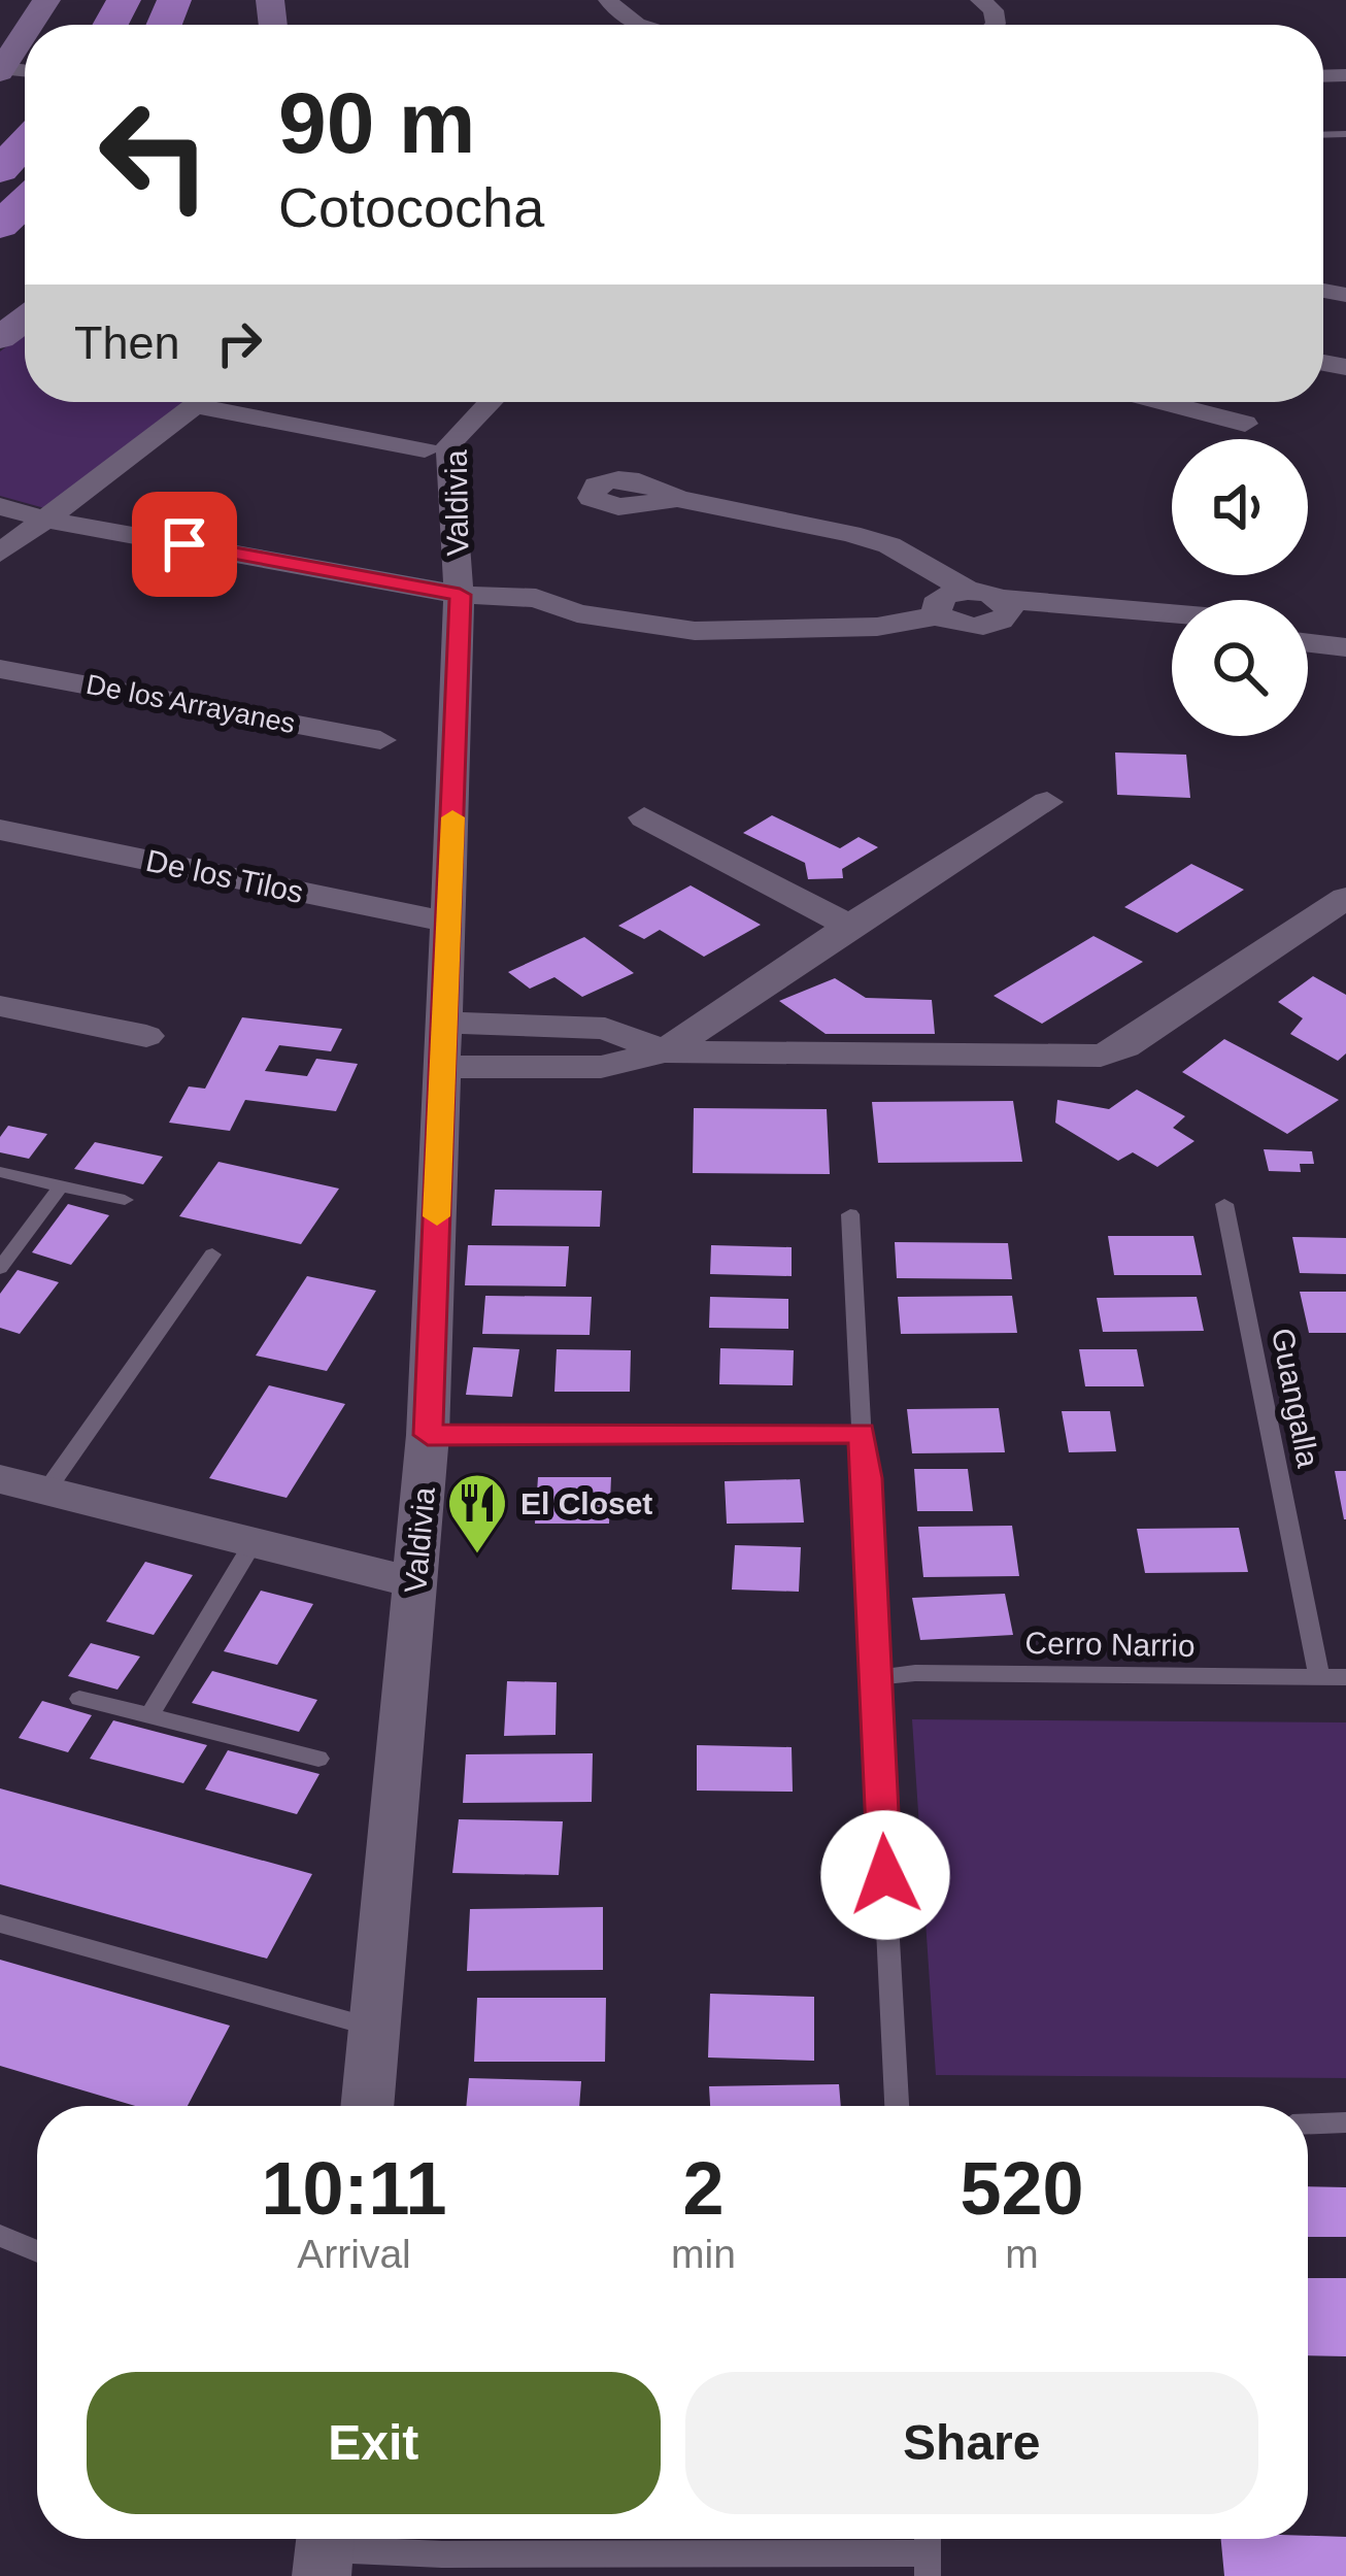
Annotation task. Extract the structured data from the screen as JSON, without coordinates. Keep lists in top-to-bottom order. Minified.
{"streets":{"street":["Valdivia","De los Arrayanes","De los Tilos"],"lane":["Guangalla","Cerro Narrio"]},"crossings":[["Valdivia","De los Tilos"],["Guangalla","Cerro Narrio"]],"places":{"restaurant":["El Closet"]},"page":{"turn":["90 m","Cotococha"],"then":"Then","eta":["10:11","Arrival","2","min","520","m"],"buttons":["Exit","Share"]}}
